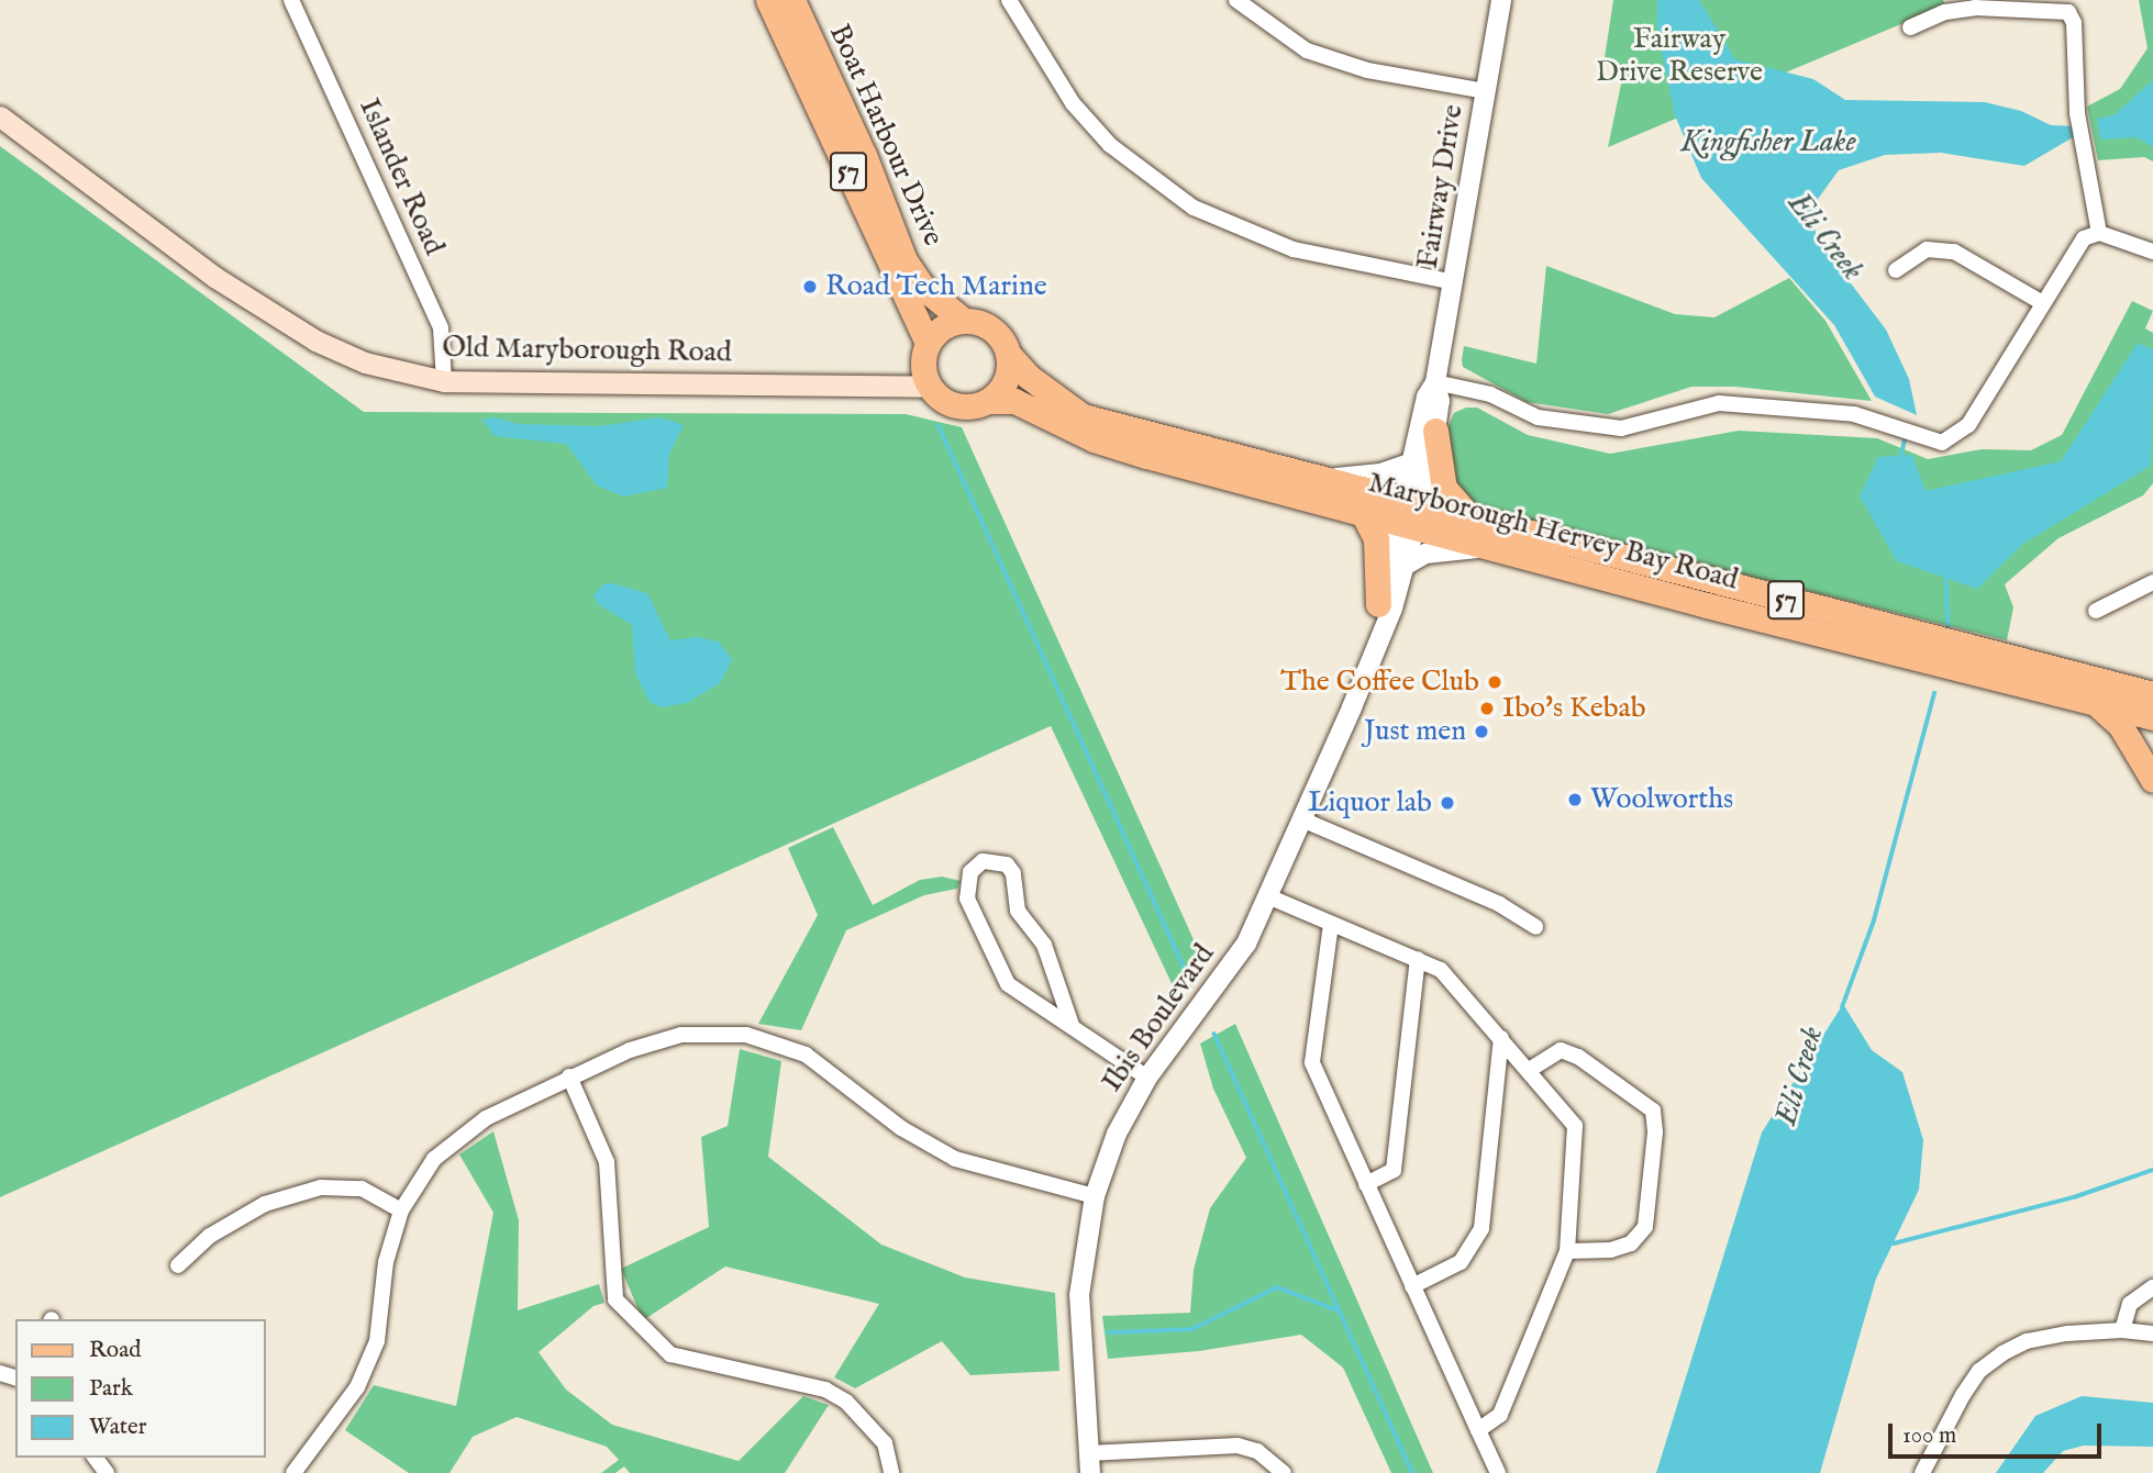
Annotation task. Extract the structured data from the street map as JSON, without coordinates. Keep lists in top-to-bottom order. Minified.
{"streets":{"main road":["Boat Harbour Drive","57","Old Maryborough Road","Maryborough Hervey Bay Road"],"street":["Islander Road","Fairway Drive","Ibis Boulevard"]},"crossings":[["Boat Harbour Drive","57"],["Boat Harbour Drive","Old Maryborough Road"],["Boat Harbour Drive","Maryborough Hervey Bay Road"],["57","Old Maryborough Road"],["57","Maryborough Hervey Bay Road"],["Islander Road","Old Maryborough Road"],["Fairway Drive","Maryborough Hervey Bay Road"],["Fairway Drive","Ibis Boulevard"],["Old Maryborough Road","Maryborough Hervey Bay Road"],["Maryborough Hervey Bay Road","Ibis Boulevard"]],"water":["Kingfisher Lake","Eli Creek"],"parks":["Fairway Drive Reserve"],"places":["Road Tech Marine","The Coffee Club","Ibo's Kebab","Just men","Woolworths","Liquor lab"],"legend":["Road","Park","Water"],"scale_bar":"100 m"}
